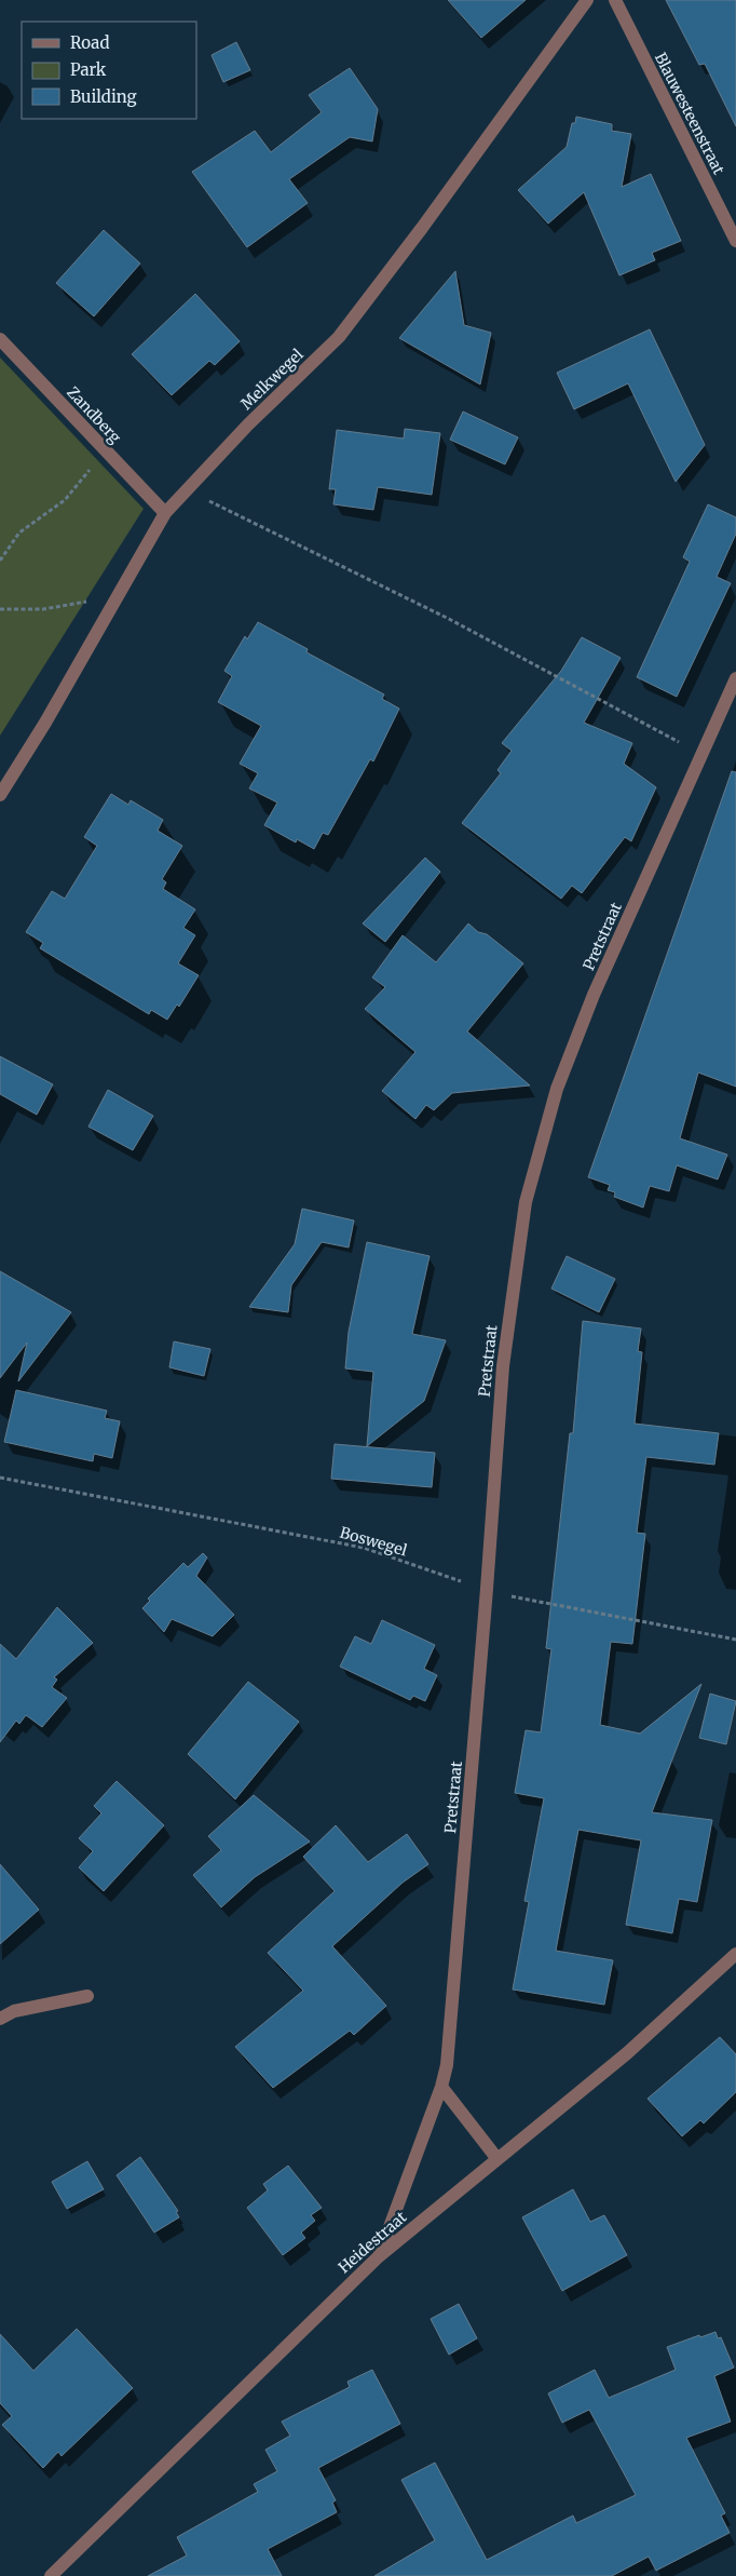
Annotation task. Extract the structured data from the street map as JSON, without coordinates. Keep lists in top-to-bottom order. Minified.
{"streets":{"street":["Blauwesteenstraat","Melkwegel","Zandberg","Pretstraat","Heidestraat"],"path":["Boswegel"]},"crossings":[["Melkwegel","Zandberg"],["Pretstraat","Boswegel"],["Pretstraat","Heidestraat"]],"legend":["Road","Park","Building"]}
